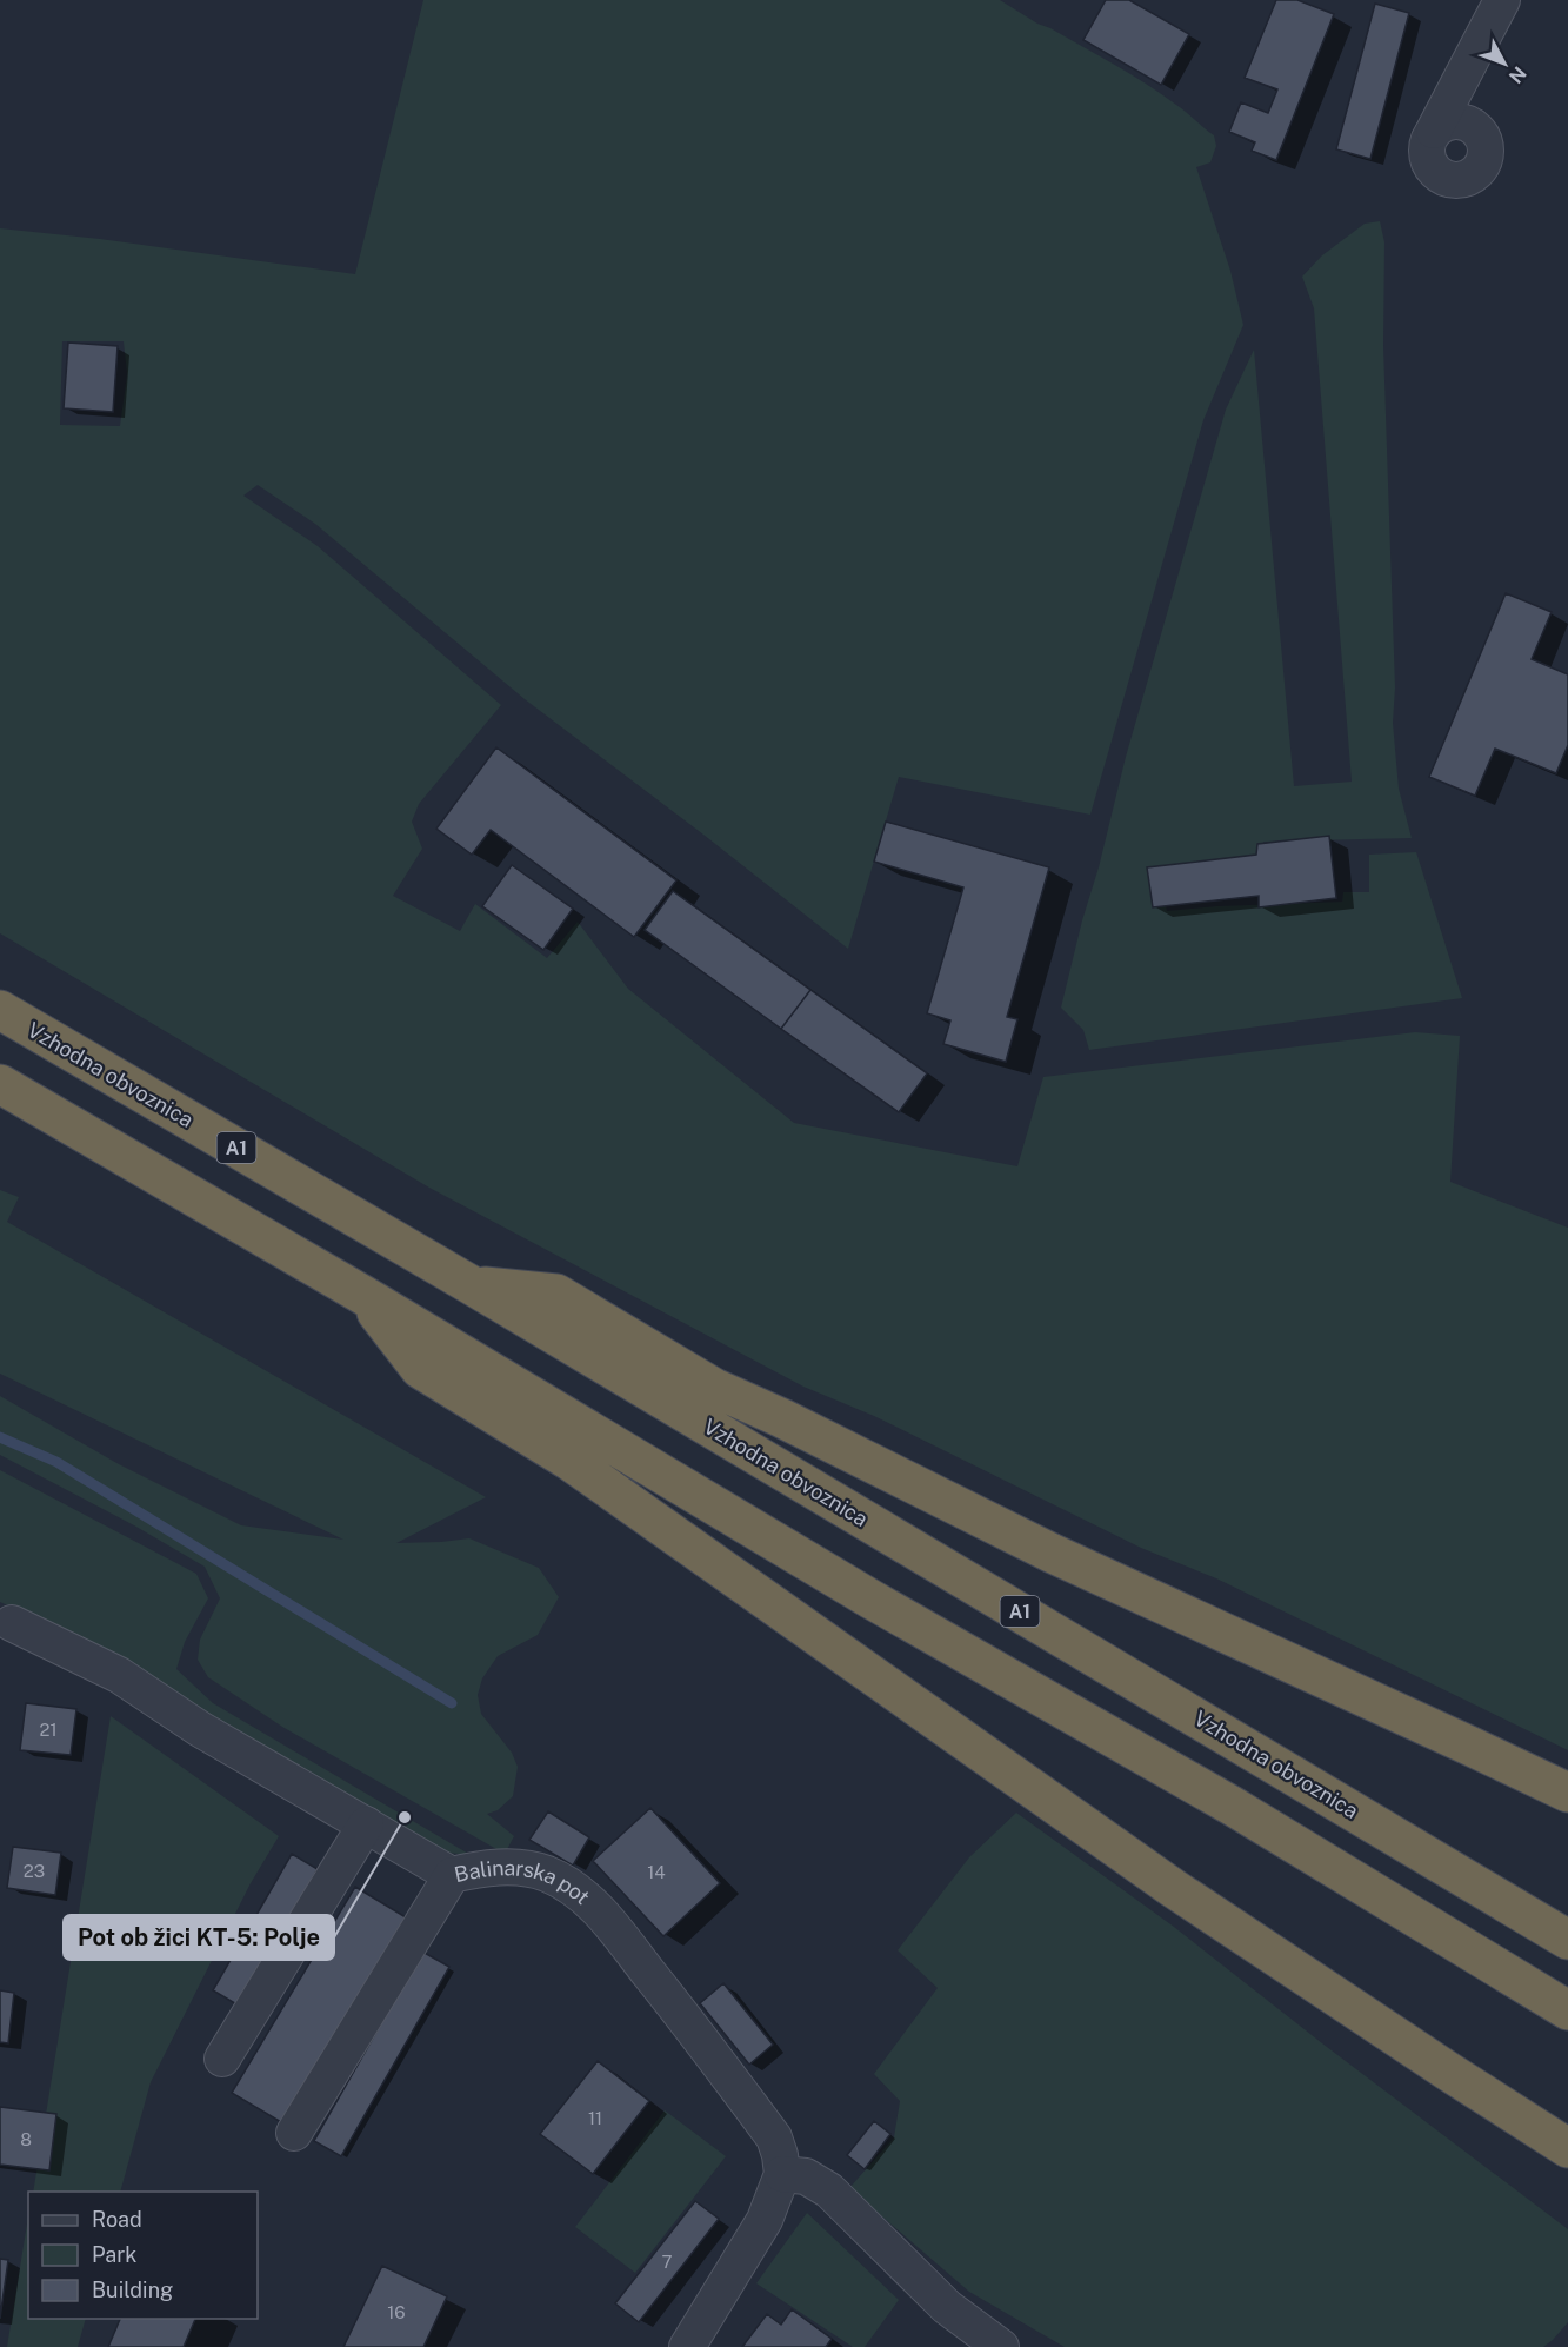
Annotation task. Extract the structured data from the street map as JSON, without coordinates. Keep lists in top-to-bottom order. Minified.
{"streets":{"highway":["Vzhodna obvoznica","A1"],"street":["Balinarska pot"]},"places":["Pot ob žici KT-5: Polje"],"house_numbers":["21","23","14","11","8","7","16"],"legend":["Road","Park","Building"],"north":"bottom right"}
